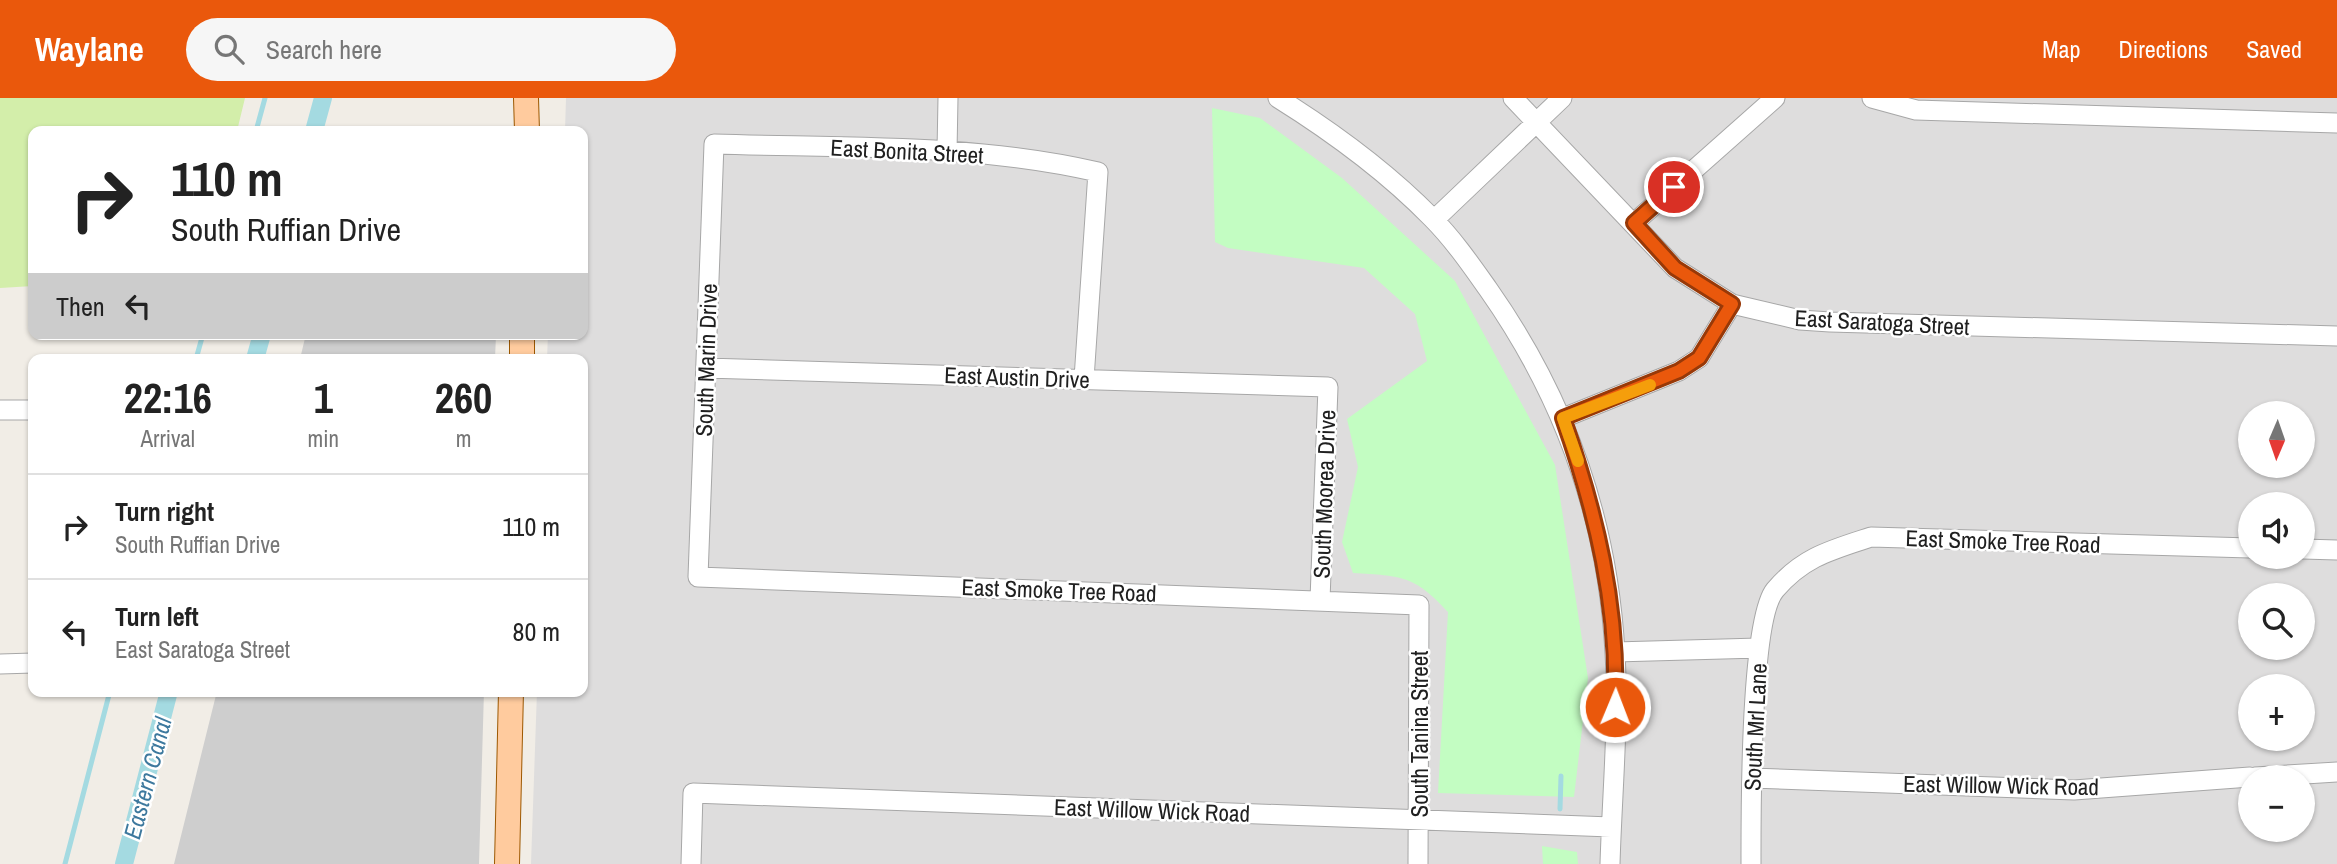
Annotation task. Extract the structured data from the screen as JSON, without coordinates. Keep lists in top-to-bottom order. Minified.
{"streets":{"street":["East Bonita Street","East Saratoga Street","South Marin Drive","East Austin Drive","South Moorea Drive","East Smoke Tree Road","South Mrl Lane","South Tanina Street","East Willow Wick Road"]},"crossings":[["East Bonita Street","South Marin Drive"],["East Bonita Street","East Austin Drive"],["South Marin Drive","East Austin Drive"],["South Marin Drive","East Smoke Tree Road"],["East Austin Drive","South Moorea Drive"],["South Moorea Drive","East Smoke Tree Road"],["East Smoke Tree Road","South Mrl Lane"],["East Smoke Tree Road","South Tanina Street"],["South Mrl Lane","East Willow Wick Road"],["South Tanina Street","East Willow Wick Road"]],"water":["Eastern Canal"],"north":"bottom","page":{"header":"Waylane","search":"Search here","nav":["Map","Directions","Saved"],"turn":["110 m","South Ruffian Drive"],"then":"Then","eta":["22:16","Arrival","1","min","260","m"],"map_buttons":["+","−"],"list":[{"name":"Turn right","note":"South Ruffian Drive","value":"110 m"},{"name":"Turn left","note":"East Saratoga Street","value":"80 m"}]}}
